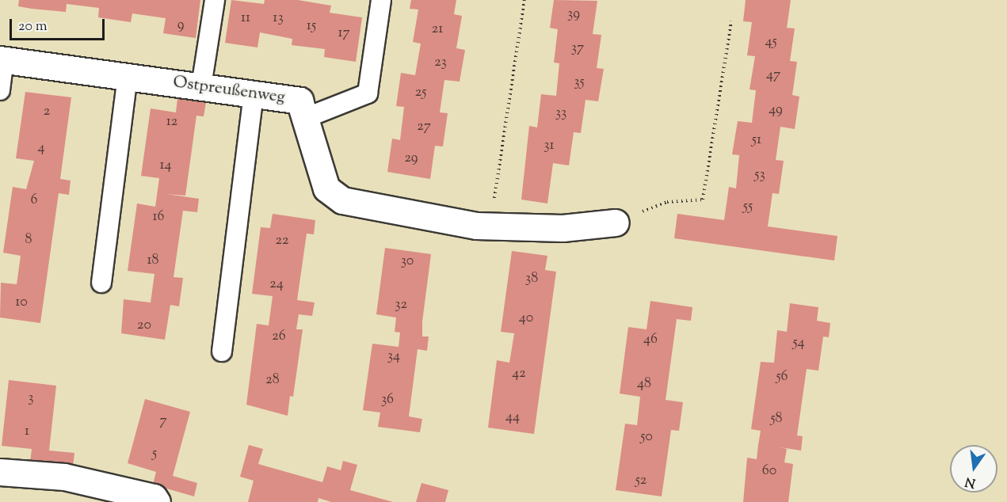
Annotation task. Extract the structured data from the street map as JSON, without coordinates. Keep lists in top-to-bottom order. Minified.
{"streets":{"street":["Ostpreußenweg"]},"house_numbers":["39","11","13","9","15","21","17","45","37","23","47","35","25","49","2","33","12","27","51","31","4","29","14","53","6","55","16","8","22","18","30","38","24","10","32","40","20","26","46","54","34","42","56","28","48","3","36","44","58","7","1","50","5","60","52"],"scale_bar":"20 m","north":"bottom"}
